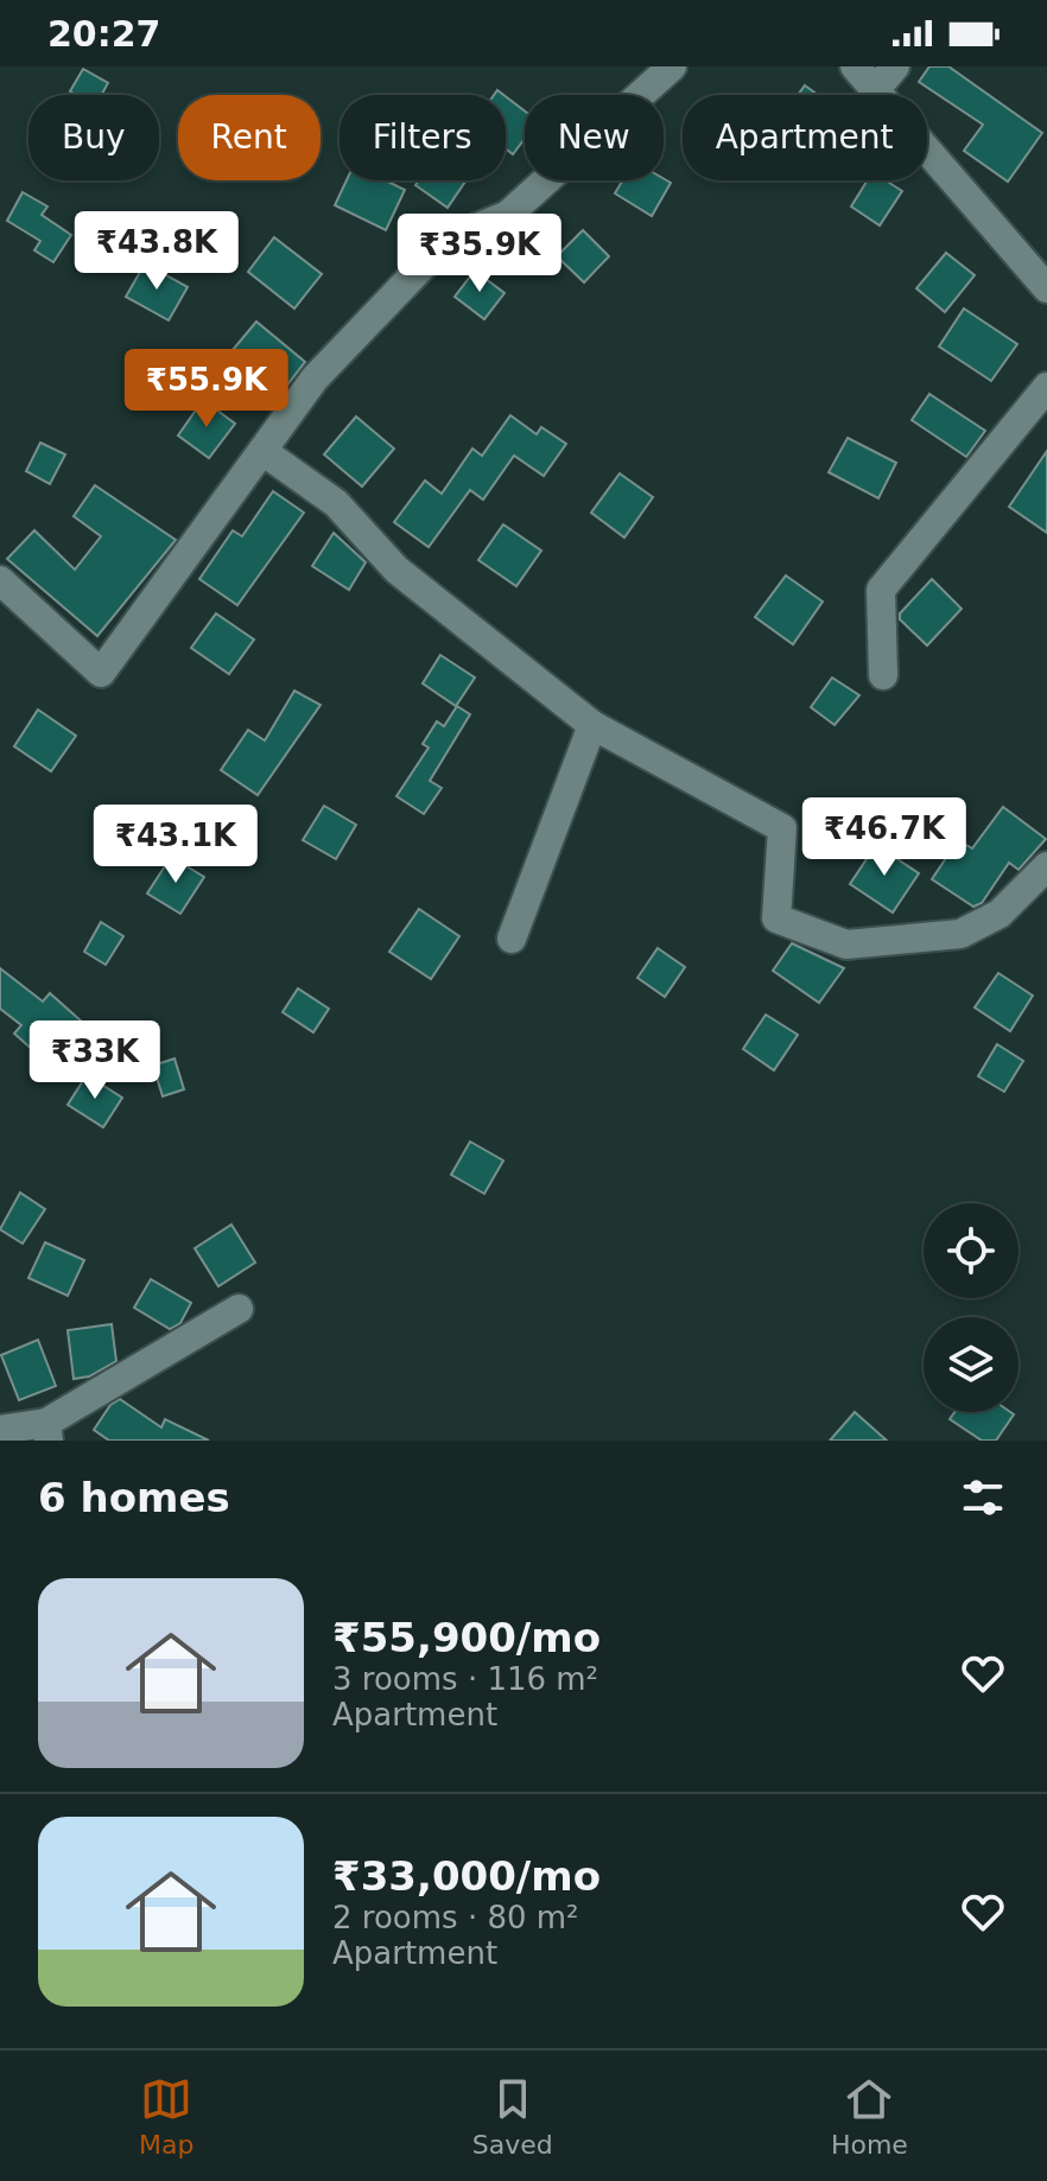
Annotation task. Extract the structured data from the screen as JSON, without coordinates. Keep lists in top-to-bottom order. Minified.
{"page":{"status":"20:27","chip":["Buy","Rent","Filters","New","Apartment"],"price":["₹43.8K","₹35.9K","₹55.9K","₹46.7K","₹43.1K","₹33K"],"heading":"6 homes","list":[{"name":"₹55,900/mo","note":"3 rooms · 116 m² · Apartment"},{"name":"₹33,000/mo","note":"2 rooms · 80 m² · Apartment"}],"tabs":["Map","Saved","Home"]}}
